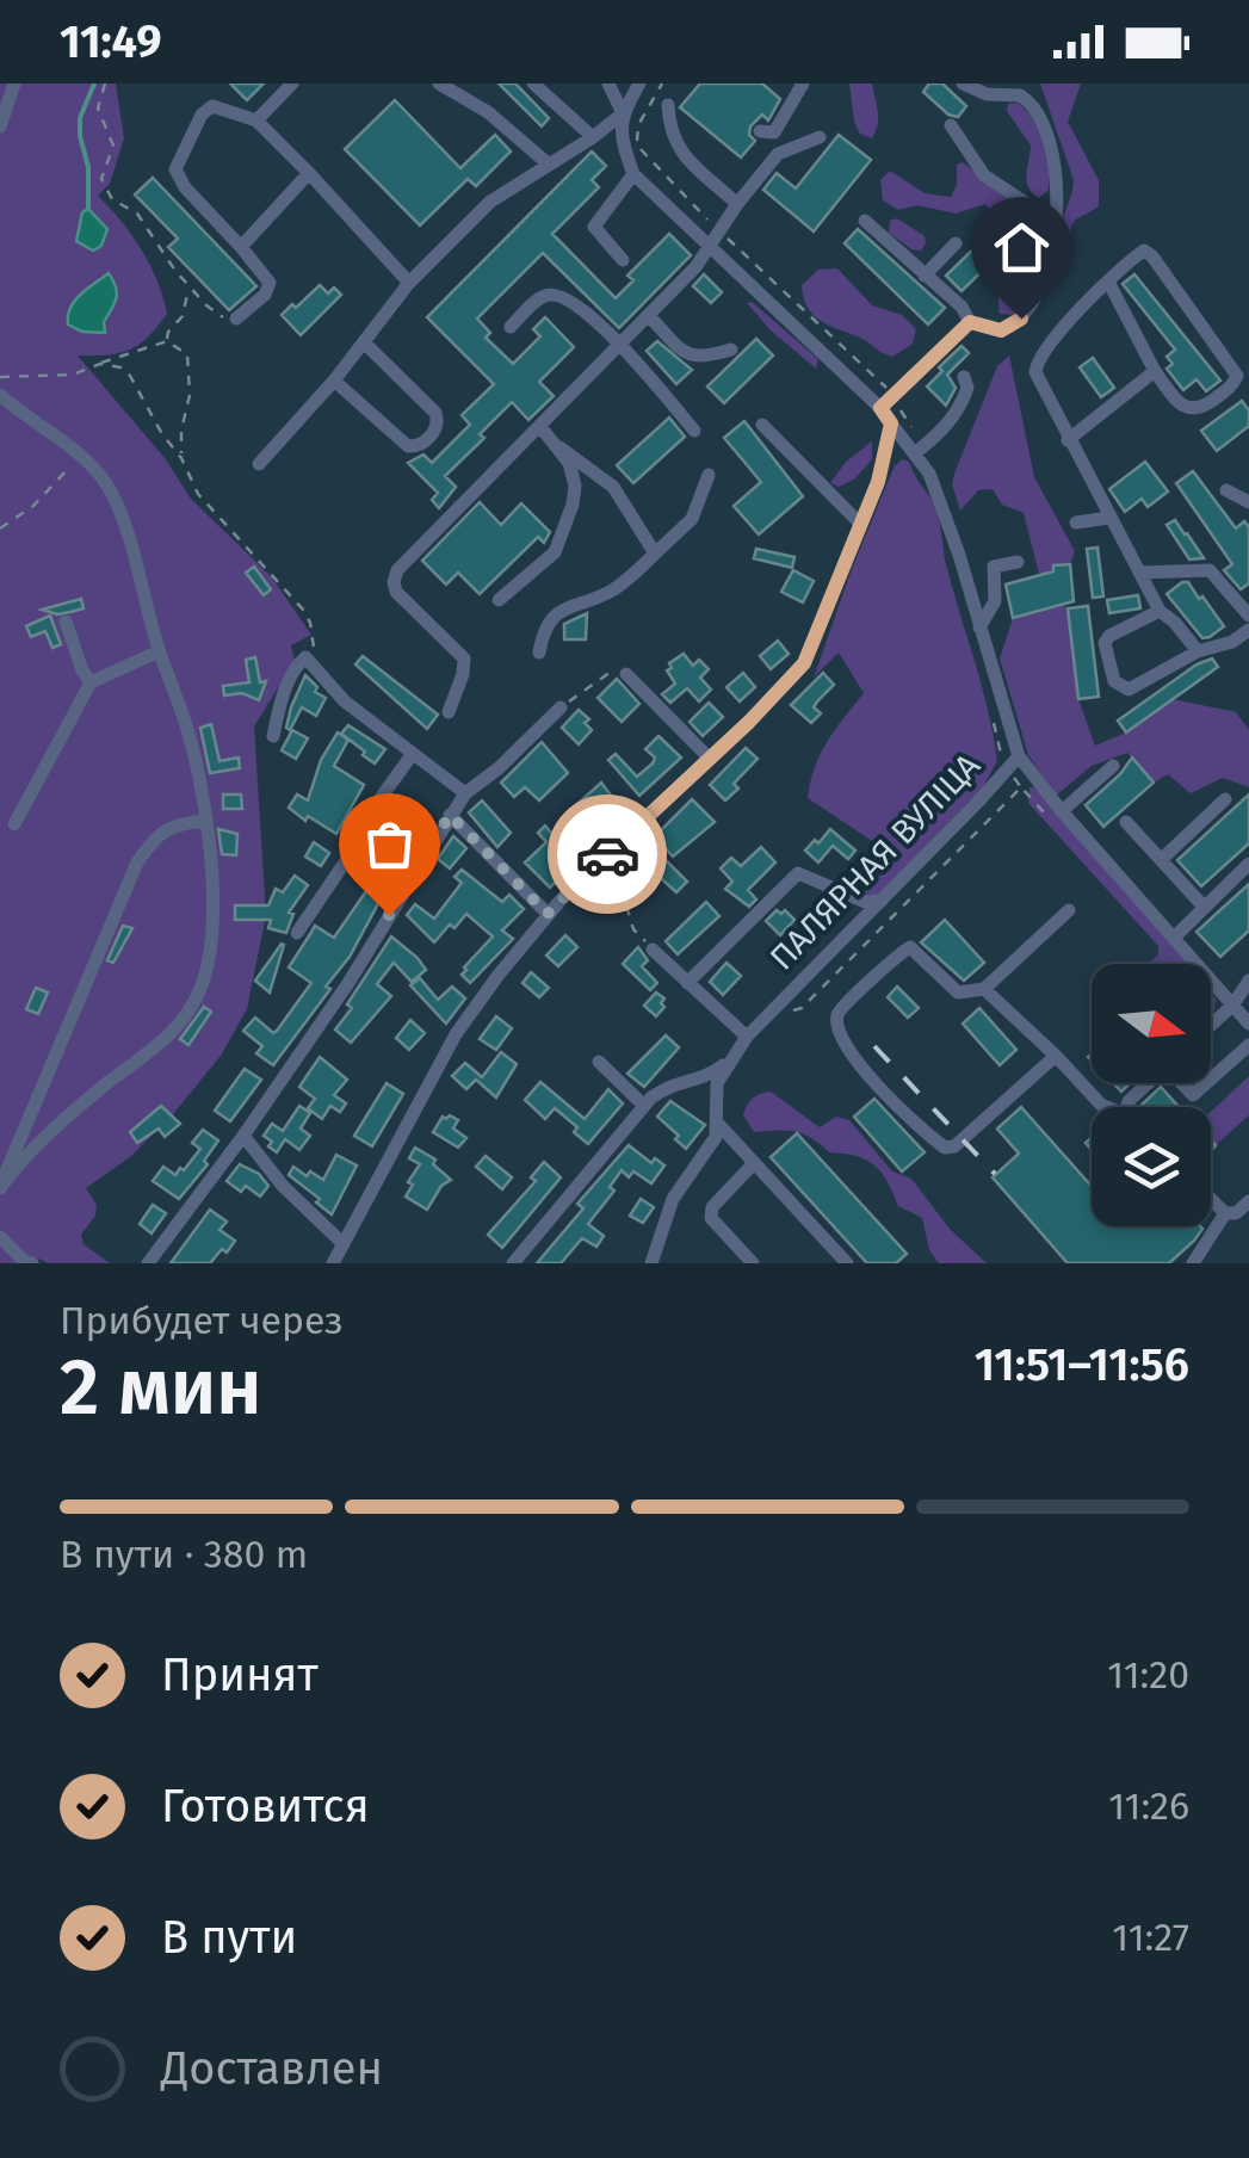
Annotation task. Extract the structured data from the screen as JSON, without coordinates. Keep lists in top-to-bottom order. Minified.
{"streets":{"street":["ПАЛЯРНАЯ ВУЛІЦА"]},"north":"right","page":{"status":"11:49","heading":["2 мин","Прибудет через","11:51–11:56"],"bar":"В пути · 380 m","list":[["Принят","11:20"],["Готовится","11:26"],["В пути","11:27"],"Доставлен"]}}
